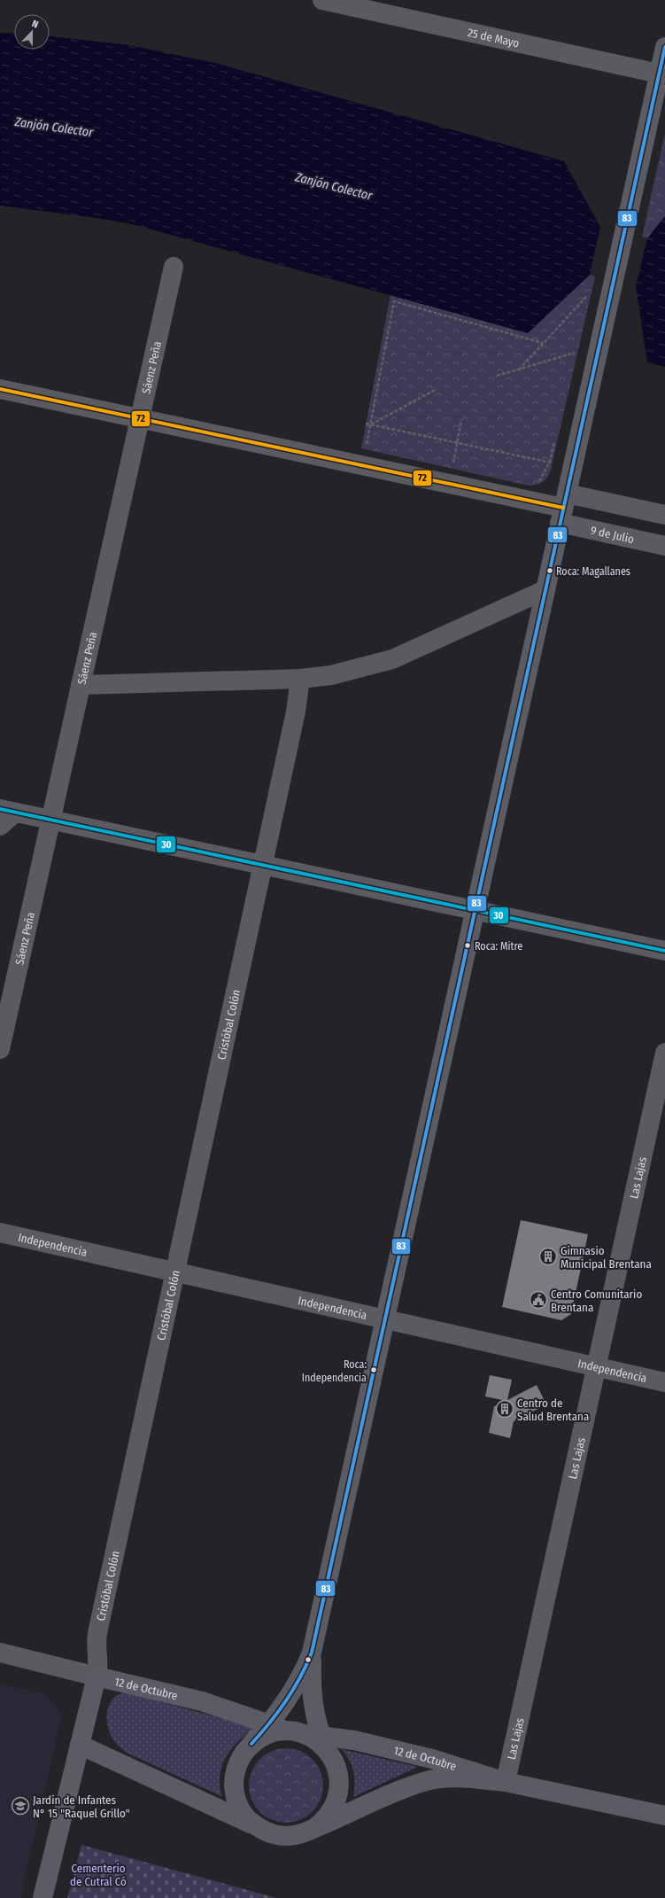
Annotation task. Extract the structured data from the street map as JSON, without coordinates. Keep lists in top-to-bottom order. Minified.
{"streets":{"main road":["Cristóbal Colón","12 de Octubre"],"street":["25 de Mayo","Sáenz Peña","9 de Julio","Las Lajas","Independencia"]},"crossings":[["Sáenz Peña","9 de Julio"],["Cristóbal Colón","Independencia"],["Cristóbal Colón","12 de Octubre"],["Las Lajas","Independencia"],["Las Lajas","12 de Octubre"]],"water":["Zanjón Colector"],"parks":["Cementerio de Cutral Có"],"places":{"other":["Roca: Magallanes","Roca: Mitre","Roca: Independencia"],"building":["Gimnasio Municipal Brentana","Centro de Salud Brentana"],"public building":["Centro Comunitario Brentana"],"school or university":["Jardín de Infantes N° 15 \"Raquel Grillo\""]},"lines":["transit line 83","transit line 72","transit line 30"],"north":"top"}
